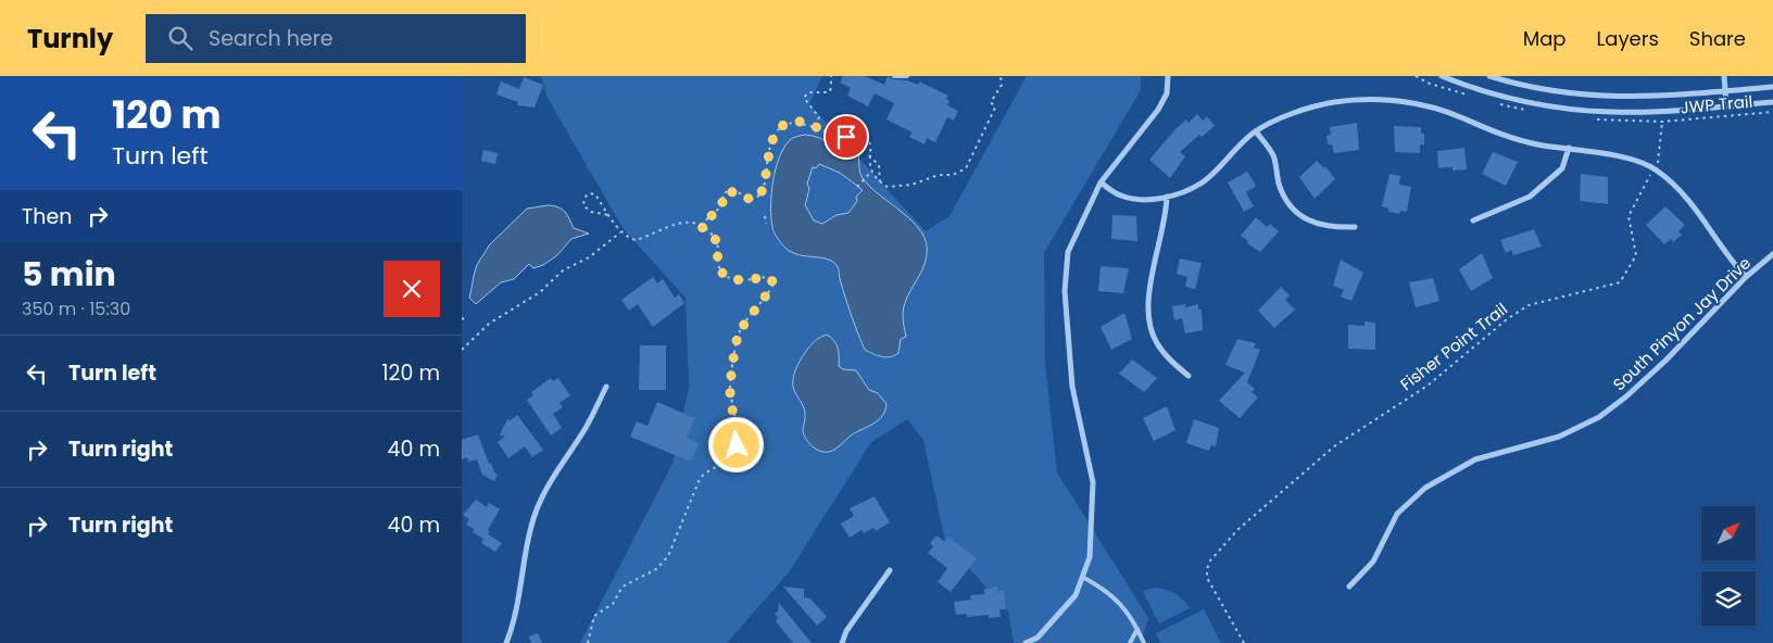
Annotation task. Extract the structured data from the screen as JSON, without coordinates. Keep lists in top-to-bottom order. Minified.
{"streets":{"street":["South Pinyon Jay Drive"],"path":["JWP Trail","Fisher Point Trail"]},"crossings":[["JWP Trail","Fisher Point Trail"]],"north":"top right","page":{"header":"Turnly","search":"Search here","nav":["Map","Layers","Share"],"turn":["120 m","Turn left"],"then":"Then","heading":["5 min","350 m · 15:30"],"list":[{"name":"Turn left","value":"120 m"},{"name":"Turn right","value":"40 m"},{"name":"Turn right","value":"40 m"}]}}
